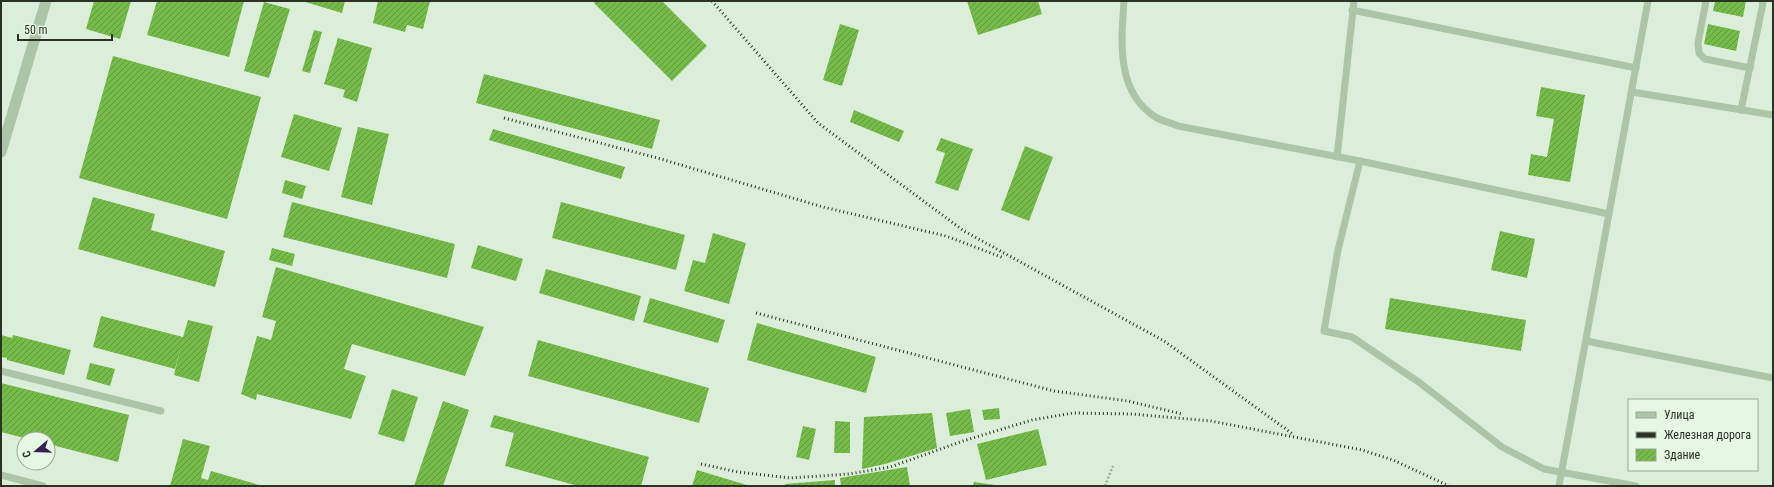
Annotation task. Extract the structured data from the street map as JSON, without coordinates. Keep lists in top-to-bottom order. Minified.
{"legend":["Улица","Железная дорога","Здание"],"scale_bar":"50 m","north":"left"}
